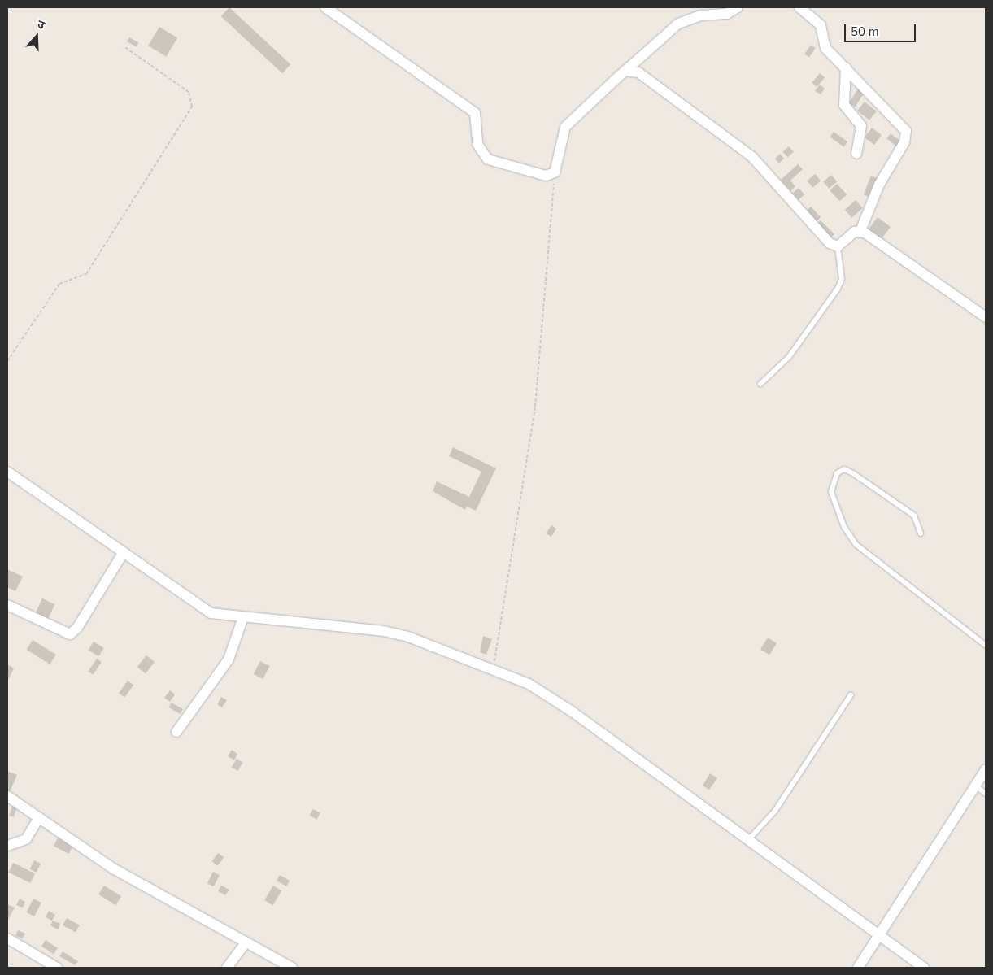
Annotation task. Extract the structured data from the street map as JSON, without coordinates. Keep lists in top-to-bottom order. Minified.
{"scale_bar":"50 m","north":"top"}
